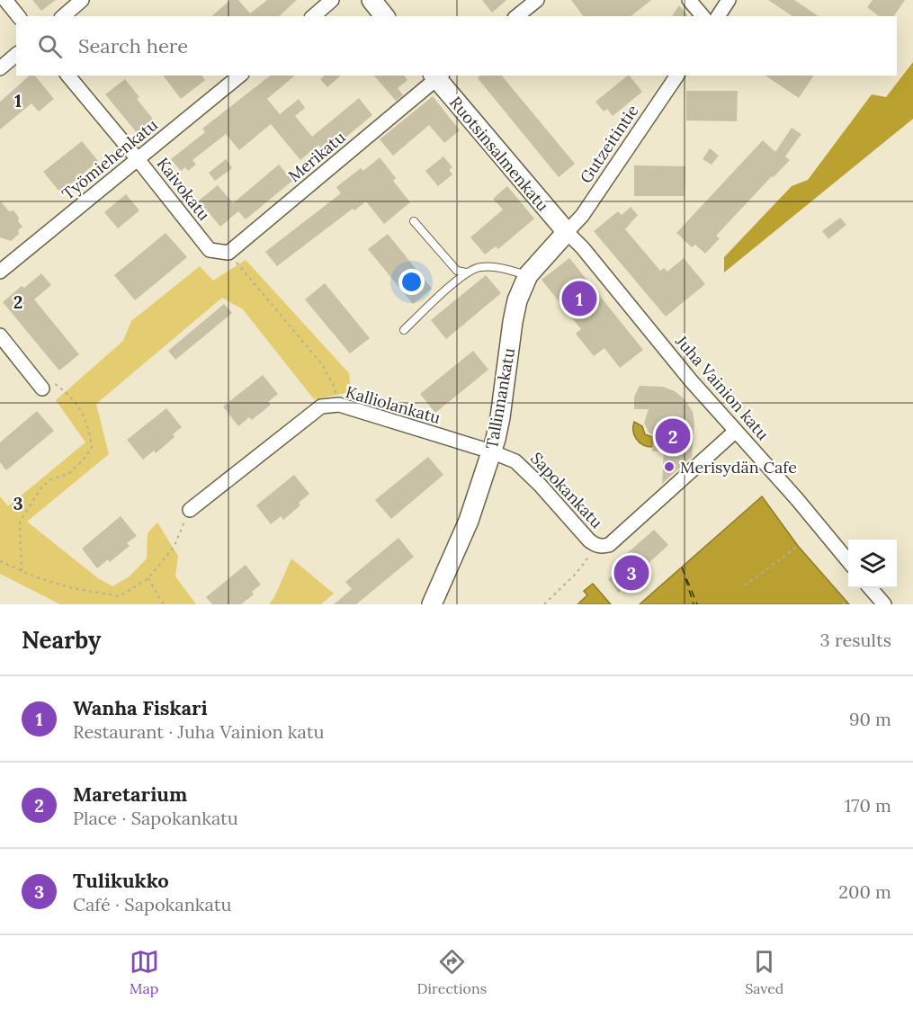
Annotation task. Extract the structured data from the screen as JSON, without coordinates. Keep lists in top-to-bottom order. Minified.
{"streets":{"street":["Gutzeitintie","Ruotsinsalmenkatu","Merikatu","Työmiehenkatu","Kaivokatu","Juha Vainion katu","Tallinnankatu","Kalliolankatu","Sapokankatu"]},"crossings":[["Gutzeitintie","Ruotsinsalmenkatu"],["Gutzeitintie","Juha Vainion katu"],["Gutzeitintie","Tallinnankatu"],["Ruotsinsalmenkatu","Merikatu"],["Ruotsinsalmenkatu","Juha Vainion katu"],["Ruotsinsalmenkatu","Tallinnankatu"],["Merikatu","Kaivokatu"],["Työmiehenkatu","Kaivokatu"],["Juha Vainion katu","Tallinnankatu"],["Juha Vainion katu","Sapokankatu"],["Tallinnankatu","Kalliolankatu"],["Tallinnankatu","Sapokankatu"],["Kalliolankatu","Sapokankatu"]],"places":["Merisydän Cafe"],"page":{"search":"Search here","pins":["1","2","3"],"heading":["Nearby","3 results"],"list":[{"mark":"1","name":"Wanha Fiskari","note":"Restaurant · Juha Vainion katu","value":"90 m"},{"mark":"2","name":"Maretarium","note":"Place · Sapokankatu","value":"170 m"},{"mark":"3","name":"Tulikukko","note":"Café · Sapokankatu","value":"200 m"}],"nav":["Map","Directions","Saved"]},"grid":{"rows":["1","2","3"]}}
